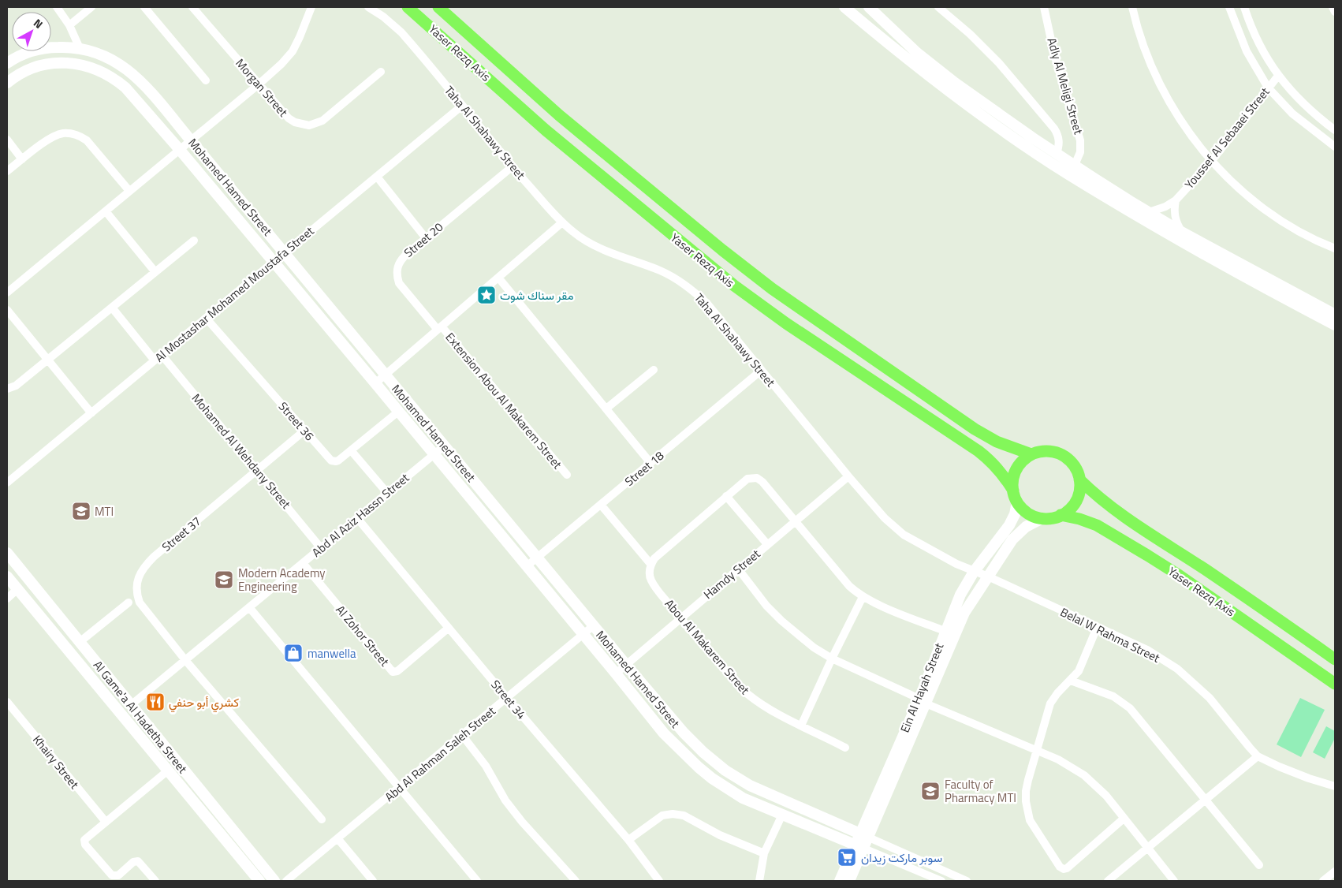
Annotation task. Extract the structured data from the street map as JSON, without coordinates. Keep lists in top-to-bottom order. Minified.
{"streets":{"main road":["Yaser Rezq Axis"],"street":["Adly Al Meligi Street","Morgan Street","Taha Al Shahawy Street","Youssef Al Sebaaei Street","Mohamed Hamed Street","Street 20","Al Mostashar Mohamed Moustafa Street","Extension Abou Al Makarem Street","Street 36","Mohamed Al Wehdany Street","Street 18","Abd Al Aziz Hassn Street","Street 37","Hamdy Street","Belal W Rahma Street","Al Zohor Street","Abou Al Makarem Street","Ein Al Hayah Street","Street 34","Al Game'a Al Hadetha Street","Abd Al Rahman Saleh Street","Khairy Street"]},"crossings":[["Yaser Rezq Axis","Ein Al Hayah Street"],["Taha Al Shahawy Street","Street 20"],["Taha Al Shahawy Street","Al Mostashar Mohamed Moustafa Street"],["Taha Al Shahawy Street","Street 18"],["Taha Al Shahawy Street","Hamdy Street"],["Taha Al Shahawy Street","Belal W Rahma Street"],["Taha Al Shahawy Street","Ein Al Hayah Street"],["Mohamed Hamed Street","Al Mostashar Mohamed Moustafa Street"],["Mohamed Hamed Street","Street 36"],["Mohamed Hamed Street","Street 18"],["Mohamed Hamed Street","Abd Al Aziz Hassn Street"],["Mohamed Hamed Street","Hamdy Street"],["Mohamed Hamed Street","Ein Al Hayah Street"],["Mohamed Hamed Street","Abd Al Rahman Saleh Street"],["Street 20","Extension Abou Al Makarem Street"],["Al Mostashar Mohamed Moustafa Street","Street 36"],["Al Mostashar Mohamed Moustafa Street","Mohamed Al Wehdany Street"],["Street 36","Street 37"],["Mohamed Al Wehdany Street","Abd Al Aziz Hassn Street"],["Mohamed Al Wehdany Street","Street 37"],["Abd Al Aziz Hassn Street","Street 37"],["Abd Al Aziz Hassn Street","Al Zohor Street"],["Abd Al Aziz Hassn Street","Street 34"],["Abd Al Aziz Hassn Street","Al Game'a Al Hadetha Street"],["Hamdy Street","Abou Al Makarem Street"],["Belal W Rahma Street","Ein Al Hayah Street"],["Al Zohor Street","Street 34"],["Street 34","Abd Al Rahman Saleh Street"]],"places":{"place":["مقر سناك شوت"],"school or university":["MTI","Modern Academy Engineering","Faculty of Pharmacy MTI"],"shop":["manwella"],"restaurant":["كشري أبو حنفي"],"supermarket":["سوبر ماركت زيدان"]},"north":"top right"}
